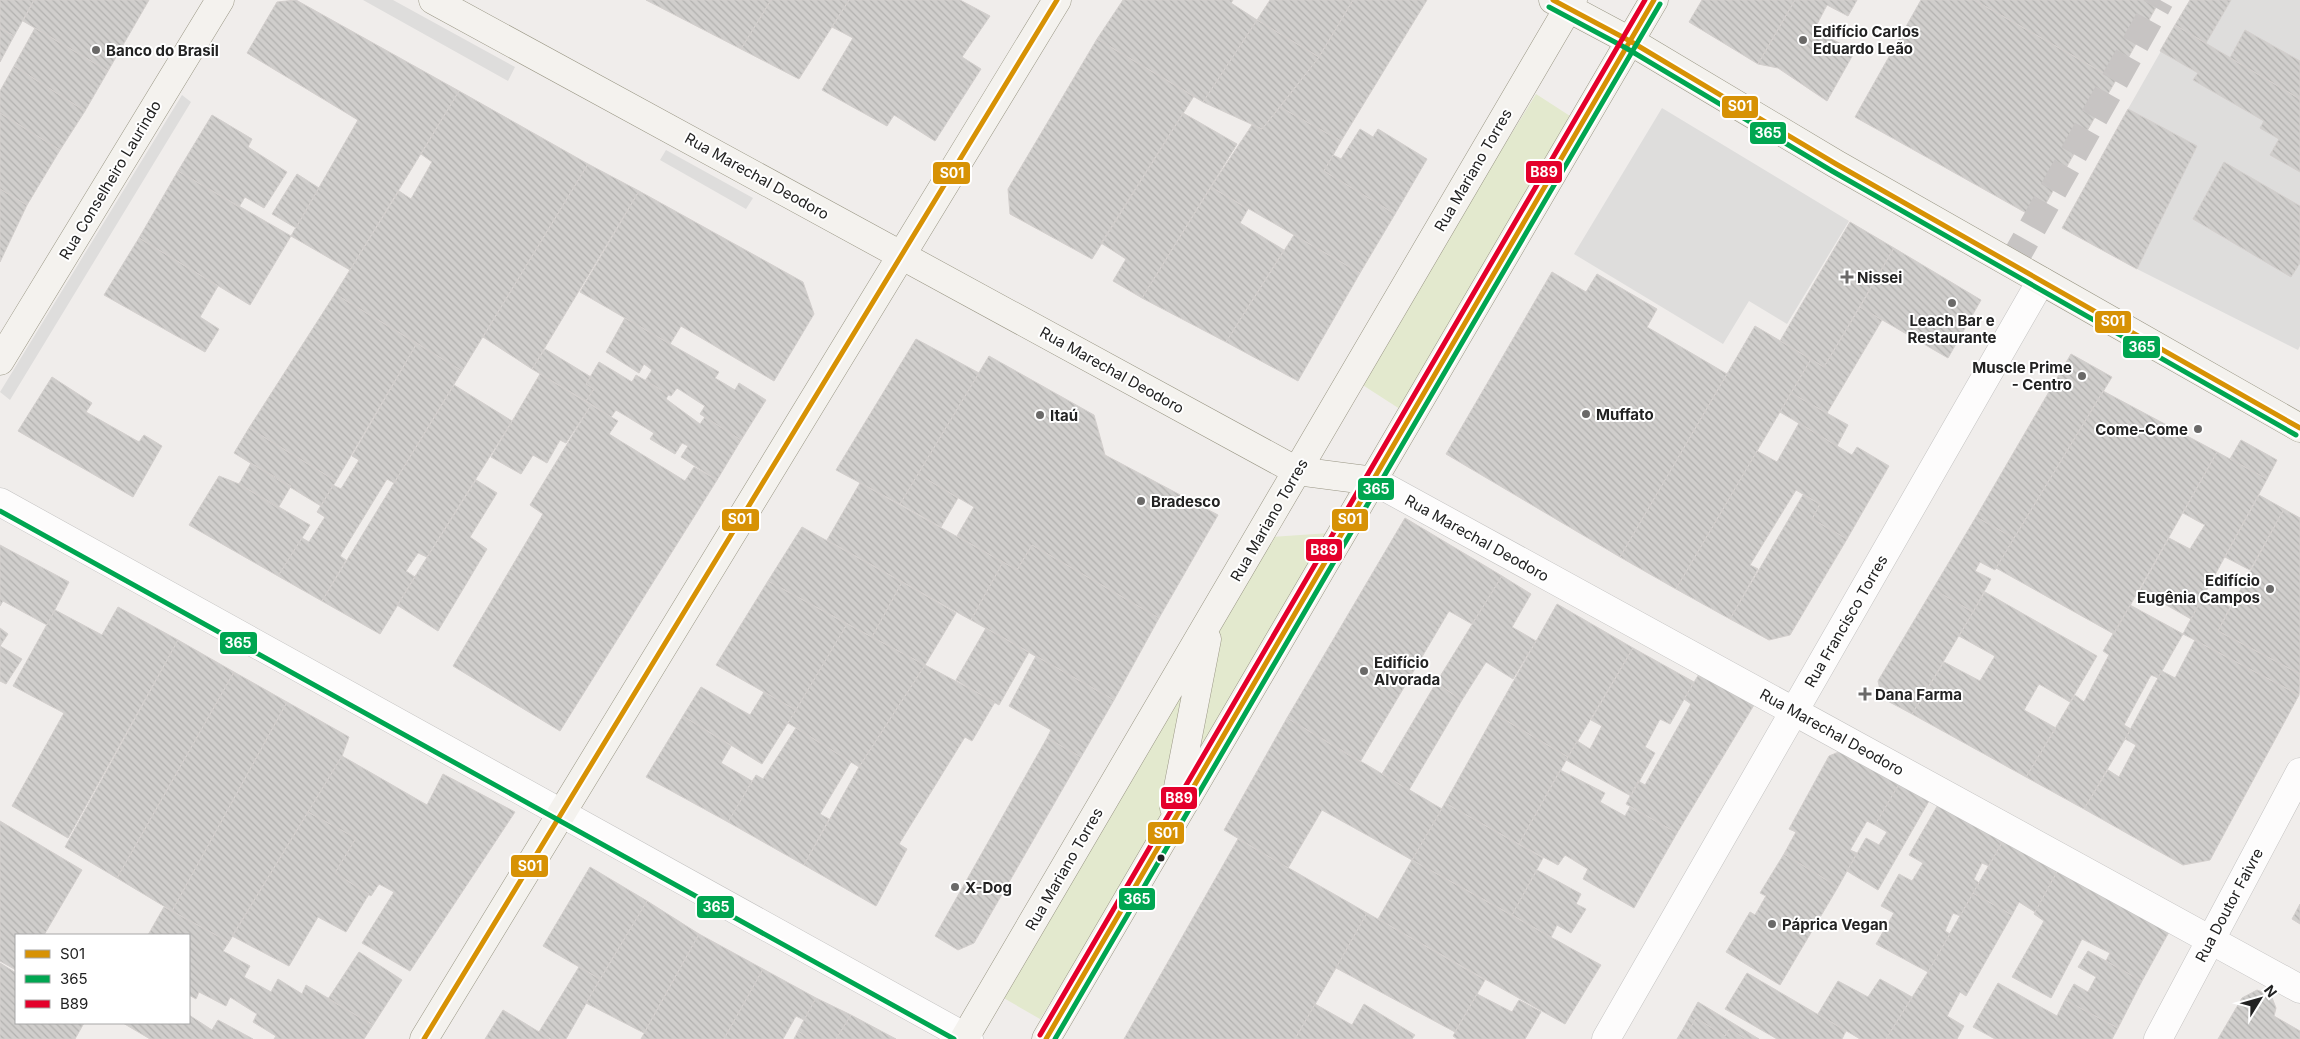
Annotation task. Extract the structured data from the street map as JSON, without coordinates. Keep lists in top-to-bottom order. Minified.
{"streets":{"main road":["Rua Mariano Torres","Rua Marechal Deodoro","Rua Conselheiro Laurindo"],"street":["Rua Francisco Torres","Rua Doutor Faivre"]},"crossings":[["Rua Mariano Torres","Rua Marechal Deodoro"],["Rua Marechal Deodoro","Rua Francisco Torres"],["Rua Marechal Deodoro","Rua Doutor Faivre"]],"places":{"other":["Edifício Carlos Eduardo Leão","Banco do Brasil","Leach Bar e Restaurante","Muscle Prime - Centro","Muffato","Itaú","Come-Come","Bradesco","Edifício Eugênia Campos","Edifício Alvorada","X-Dog","Páprica Vegan"],"health":["Nissei","Dana Farma"]},"lines":["transit line S01","transit line B89","transit line 365"],"legend":["S01","365","B89"],"north":"top right"}
